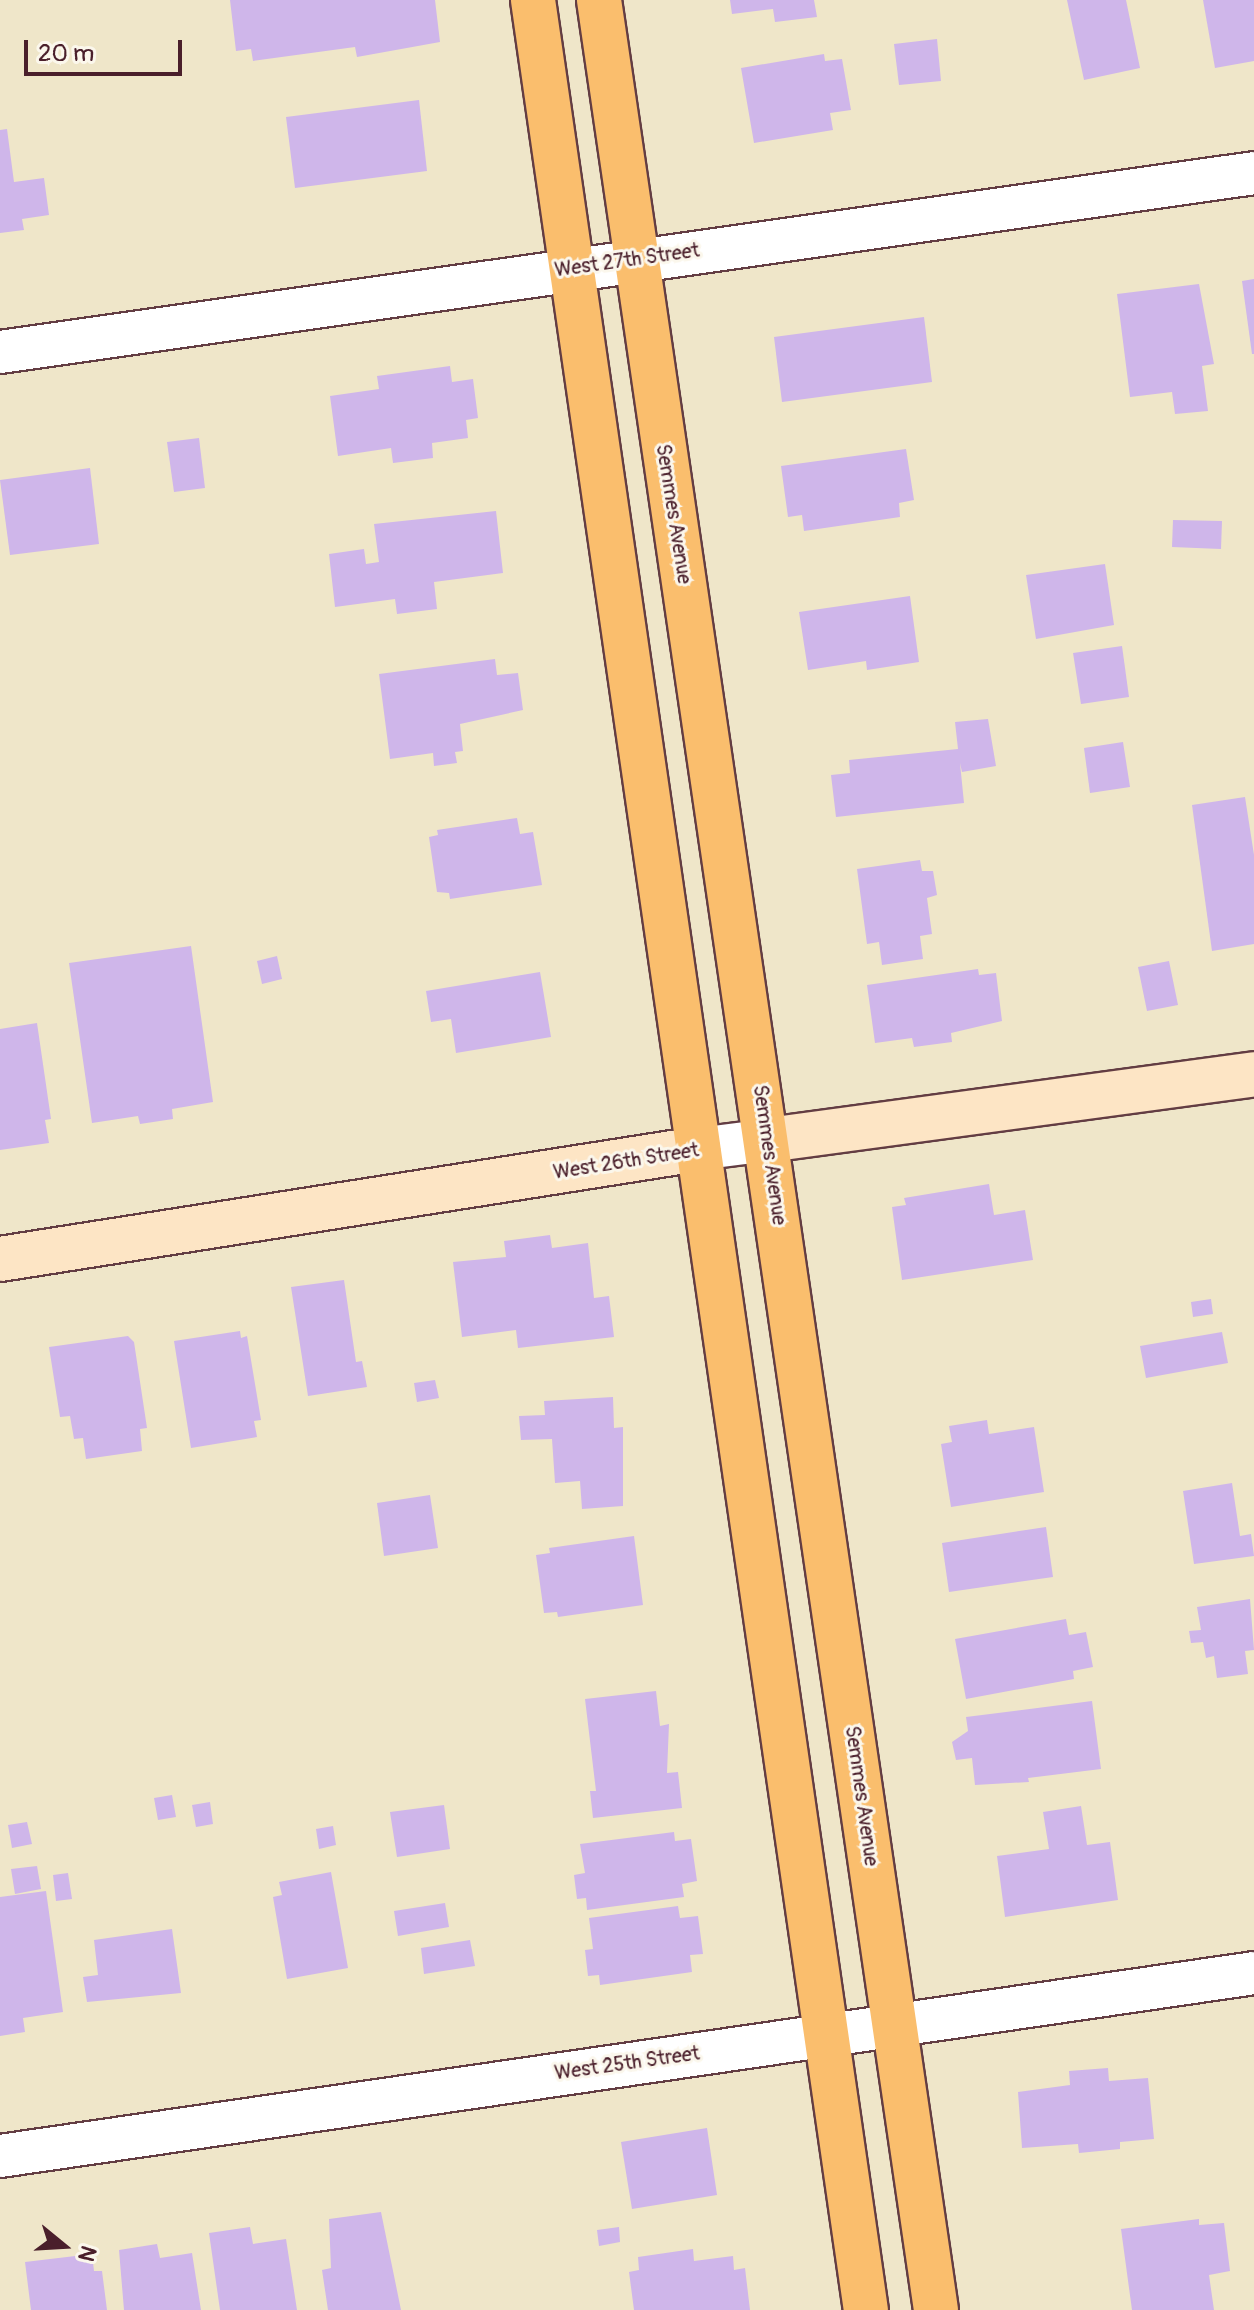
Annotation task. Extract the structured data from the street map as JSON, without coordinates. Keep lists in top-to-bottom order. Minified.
{"streets":{"main road":["Semmes Avenue"],"street":["West 27th Street","West 26th Street","West 25th Street"]},"crossings":[["West 27th Street","Semmes Avenue"],["Semmes Avenue","West 26th Street"],["Semmes Avenue","West 25th Street"]],"scale_bar":"20 m","north":"right"}
